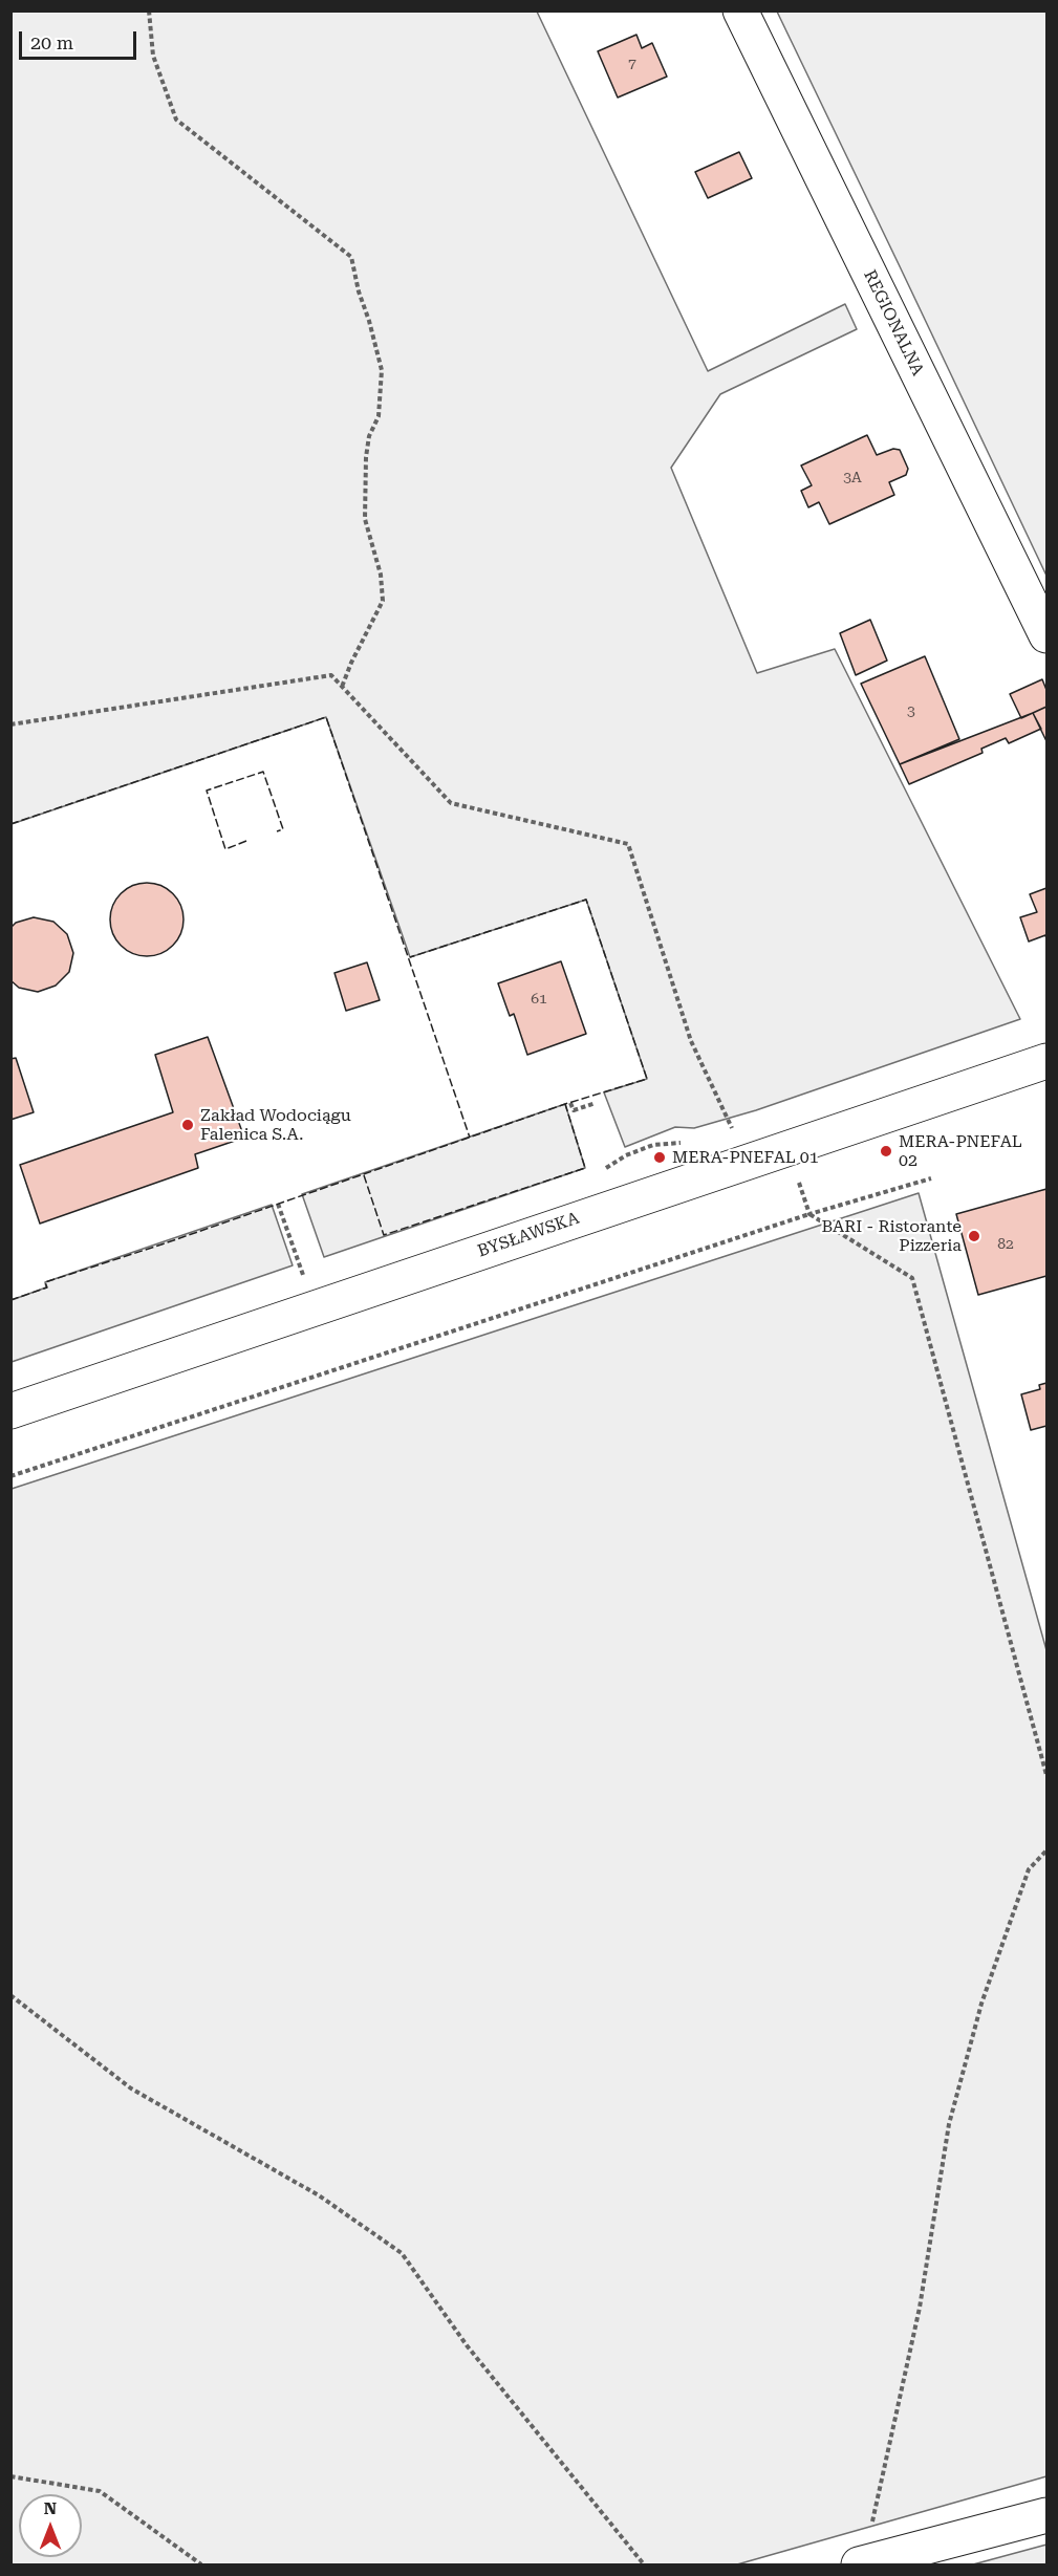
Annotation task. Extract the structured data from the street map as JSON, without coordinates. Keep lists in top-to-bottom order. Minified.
{"streets":{"street":["REGIONALNA","BYSŁAWSKA"]},"places":["Zakład Wodociągu Falenica S.A.","MERA-PNEFAL 02","MERA-PNEFAL 01","BARI - Ristorante Pizzeria"],"house_numbers":["7","3A","3","61","82"],"scale_bar":"20 m","north":"top"}
